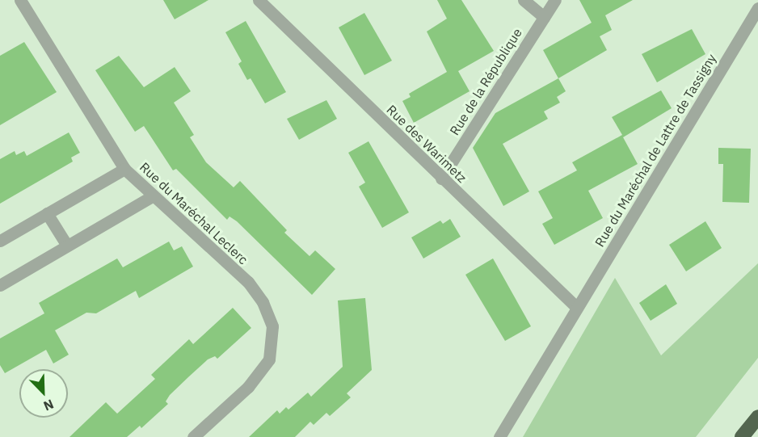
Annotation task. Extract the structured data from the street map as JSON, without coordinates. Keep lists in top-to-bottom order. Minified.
{"streets":{"street":["Rue de la République","Rue des Warimetz","Rue du Maréchal de Lattre de Tassigny","Rue du Maréchal Leclerc"]},"crossings":[["Rue de la République","Rue des Warimetz"],["Rue des Warimetz","Rue du Maréchal de Lattre de Tassigny"]],"north":"bottom right"}
